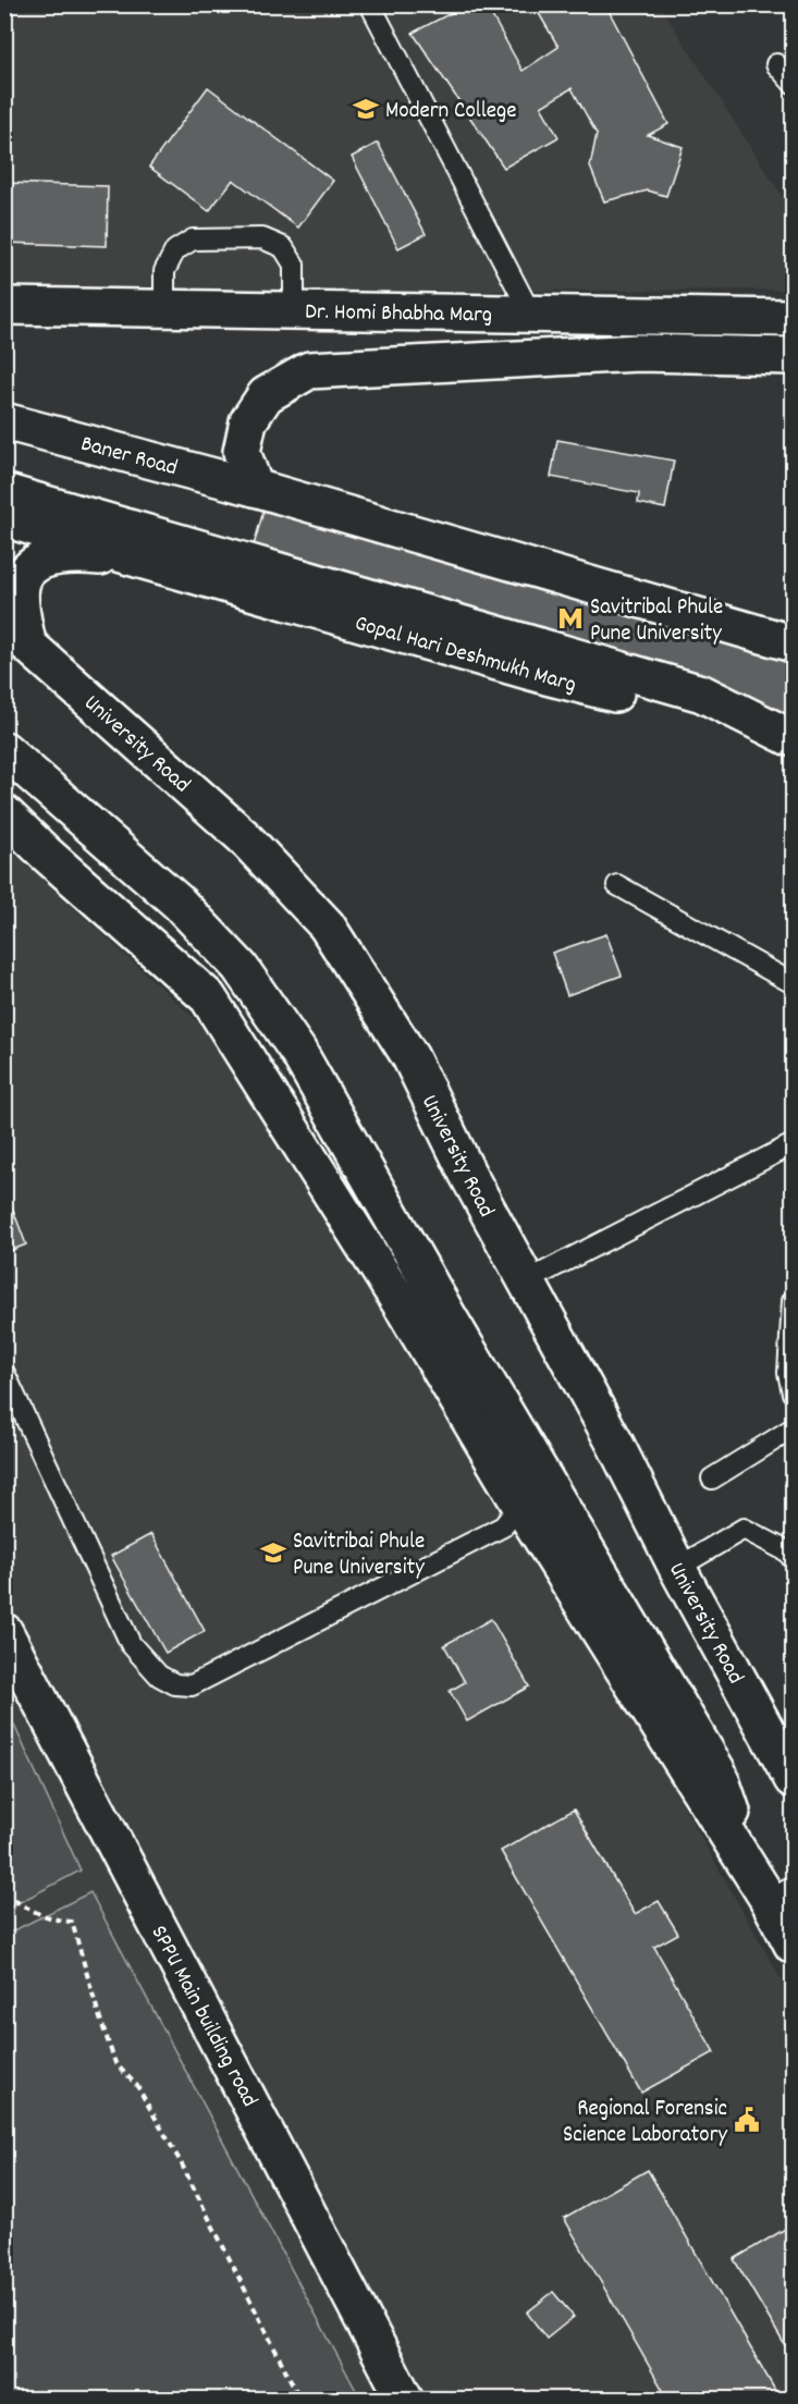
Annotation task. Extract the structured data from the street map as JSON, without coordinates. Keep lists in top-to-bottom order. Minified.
{"streets":{"main road":["Dr. Homi Bhabha Marg","Baner Road","Gopal Hari Deshmukh Marg","University Road","SPPU Main building road"]},"crossings":[["Dr. Homi Bhabha Marg","Baner Road"]],"places":{"school or university":["Modern College","Savitribai Phule Pune University"],"metro station":["Savitribal Phule Pune University"],"public building":["Regional Forensic Science Laboratory"]}}
